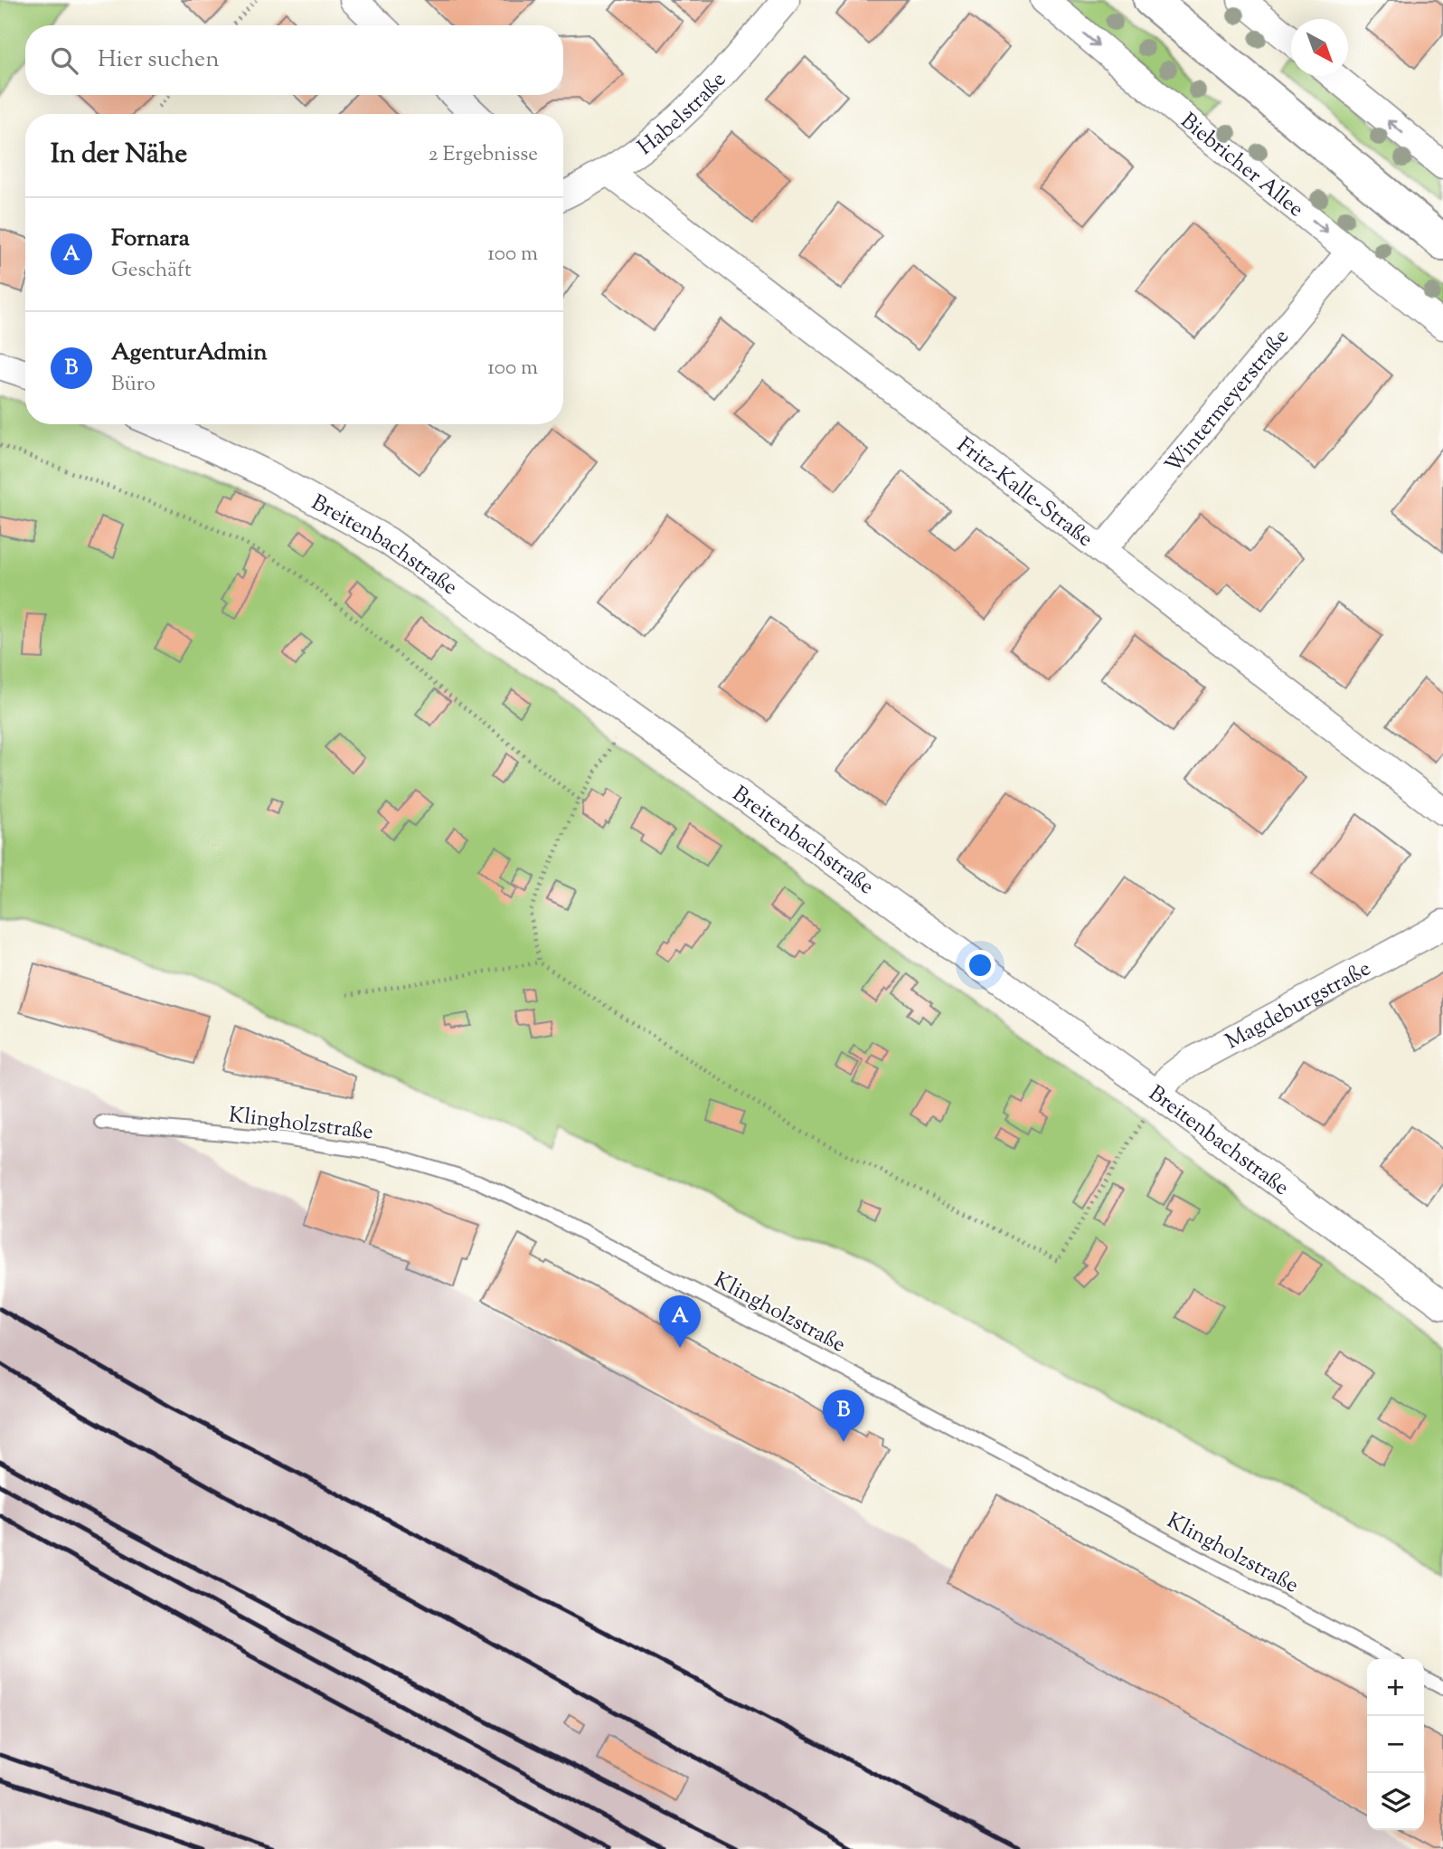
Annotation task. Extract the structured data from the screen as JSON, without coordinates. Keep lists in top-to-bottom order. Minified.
{"streets":{"street":["Habelstraße","Biebricher Allee","Wintermeyerstraße","Fritz-Kalle-Straße","Breitenbachstraße","Magdeburgstraße"],"lane":["Klingholzstraße"]},"crossings":[["Habelstraße","Fritz-Kalle-Straße"],["Biebricher Allee","Wintermeyerstraße"],["Wintermeyerstraße","Fritz-Kalle-Straße"],["Breitenbachstraße","Magdeburgstraße"]],"north":"bottom right","page":{"search":"Hier suchen","heading":["In der Nähe","2 Ergebnisse"],"list":[{"mark":"A","name":"Fornara","note":"Geschäft","value":"100 m"},{"mark":"B","name":"AgenturAdmin","note":"Büro","value":"100 m"}],"pins":["A","B"],"map_buttons":["+","−"]}}
